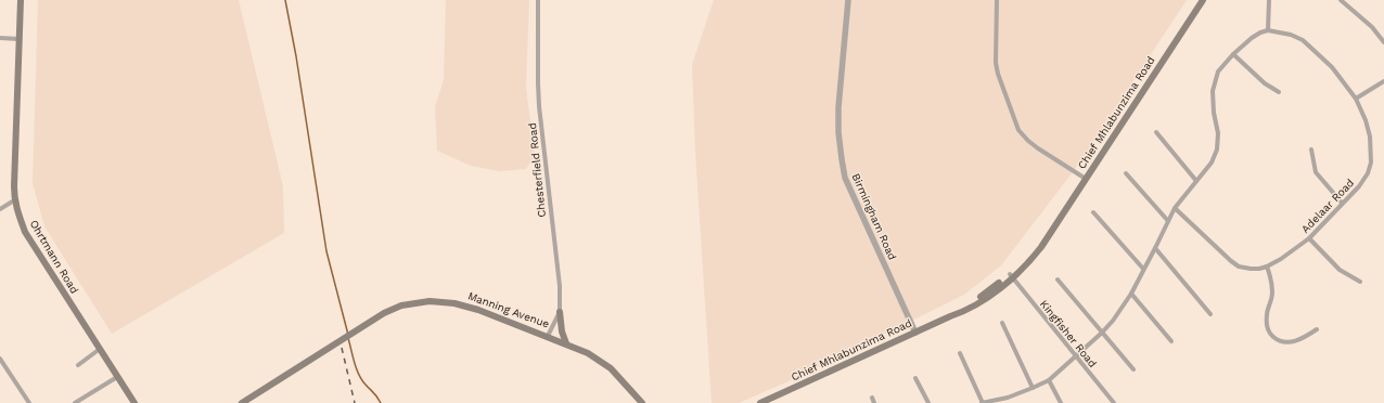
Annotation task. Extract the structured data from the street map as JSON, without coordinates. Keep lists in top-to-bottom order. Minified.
{"streets":{"main road":["Chief Mhlabunzima Road","Ohrtmann Road","Manning Avenue"],"street":["Chesterfield Road","Adelaar Road","Birmingham Road","Kingfisher Road"]},"crossings":[["Chief Mhlabunzima Road","Birmingham Road"],["Chief Mhlabunzima Road","Kingfisher Road"],["Chesterfield Road","Manning Avenue"]]}
